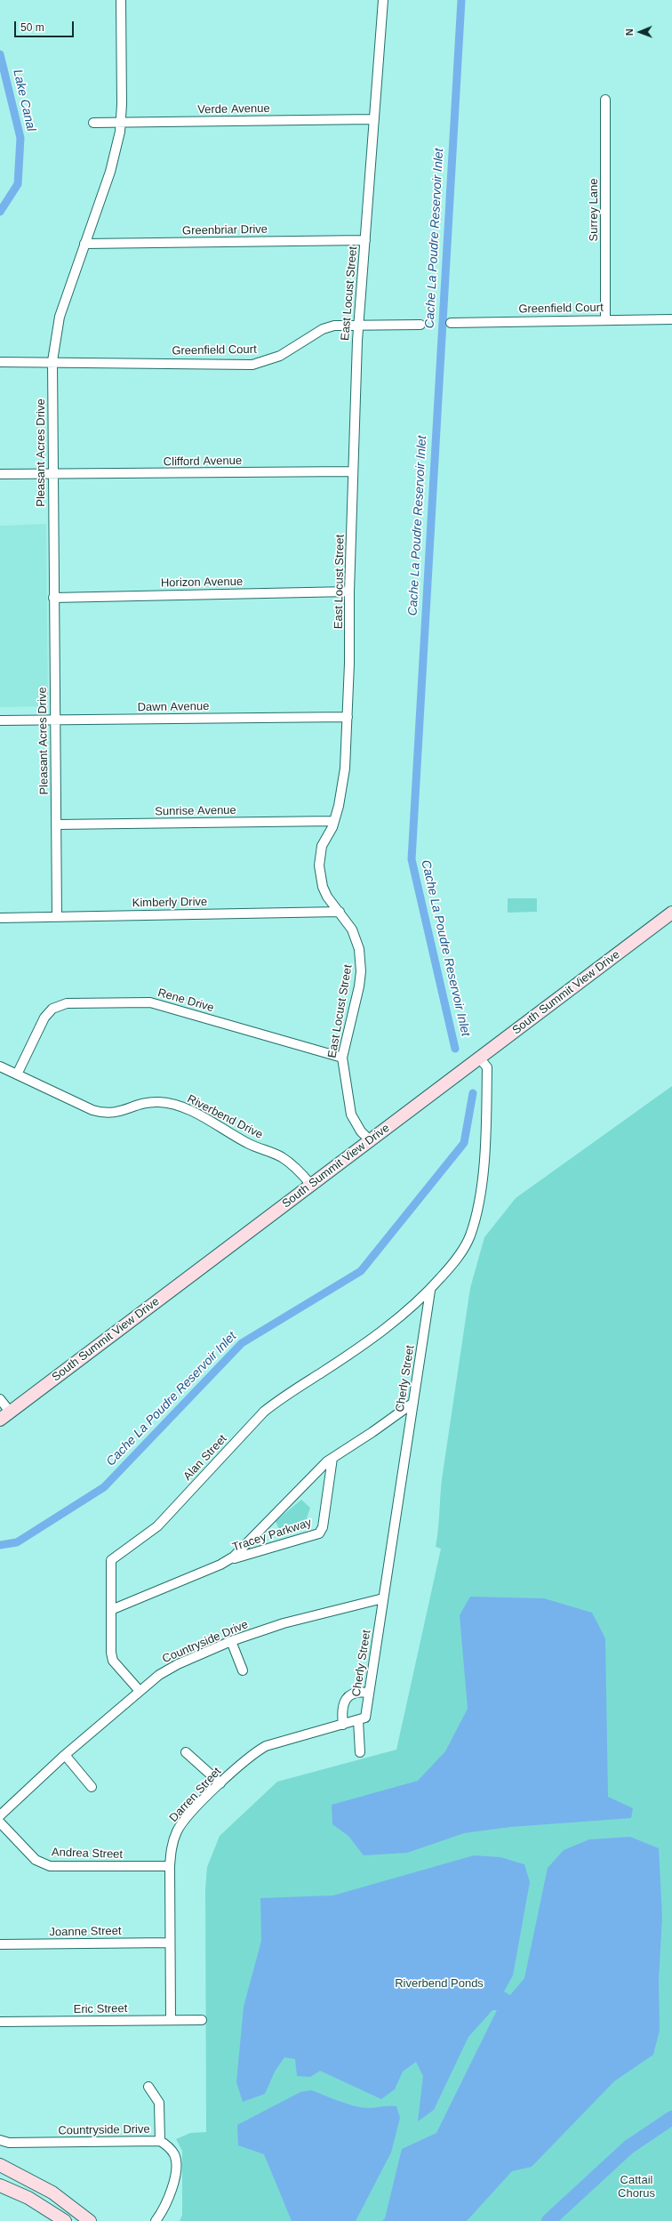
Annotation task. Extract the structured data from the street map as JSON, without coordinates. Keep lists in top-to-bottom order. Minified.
{"streets":{"street":["Verde Avenue","Surrey Lane","Greenbriar Drive","East Locust Street","Greenfield Court","Pleasant Acres Drive","Clifford Avenue","Horizon Avenue","Dawn Avenue","Sunrise Avenue","Kimberly Drive","South Summit View Drive","Rene Drive","Riverbend Drive","Cherly Street","Alan Street","Tracey Parkway","Countryside Drive","Darren Street","Andrea Street","Joanne Street","Eric Street"]},"crossings":[["Verde Avenue","East Locust Street"],["Verde Avenue","Pleasant Acres Drive"],["Surrey Lane","Greenfield Court"],["Greenbriar Drive","East Locust Street"],["Greenbriar Drive","Pleasant Acres Drive"],["East Locust Street","Greenfield Court"],["East Locust Street","Clifford Avenue"],["East Locust Street","Horizon Avenue"],["East Locust Street","Dawn Avenue"],["East Locust Street","Sunrise Avenue"],["East Locust Street","Kimberly Drive"],["East Locust Street","South Summit View Drive"],["East Locust Street","Rene Drive"],["Greenfield Court","Pleasant Acres Drive"],["Pleasant Acres Drive","Clifford Avenue"],["Pleasant Acres Drive","Horizon Avenue"],["Pleasant Acres Drive","Dawn Avenue"],["Pleasant Acres Drive","Sunrise Avenue"],["Pleasant Acres Drive","Kimberly Drive"],["South Summit View Drive","Riverbend Drive"],["Rene Drive","Riverbend Drive"],["Cherly Street","Alan Street"],["Cherly Street","Tracey Parkway"],["Cherly Street","Countryside Drive"],["Cherly Street","Darren Street"],["Alan Street","Tracey Parkway"],["Alan Street","Countryside Drive"],["Darren Street","Andrea Street"],["Darren Street","Joanne Street"],["Darren Street","Eric Street"]],"water":["Lake Canal","Cache La Poudre Reservoir Inlet"],"parks":["Riverbend Ponds","Cattail Chorus"],"scale_bar":"50 m","north":"left"}
